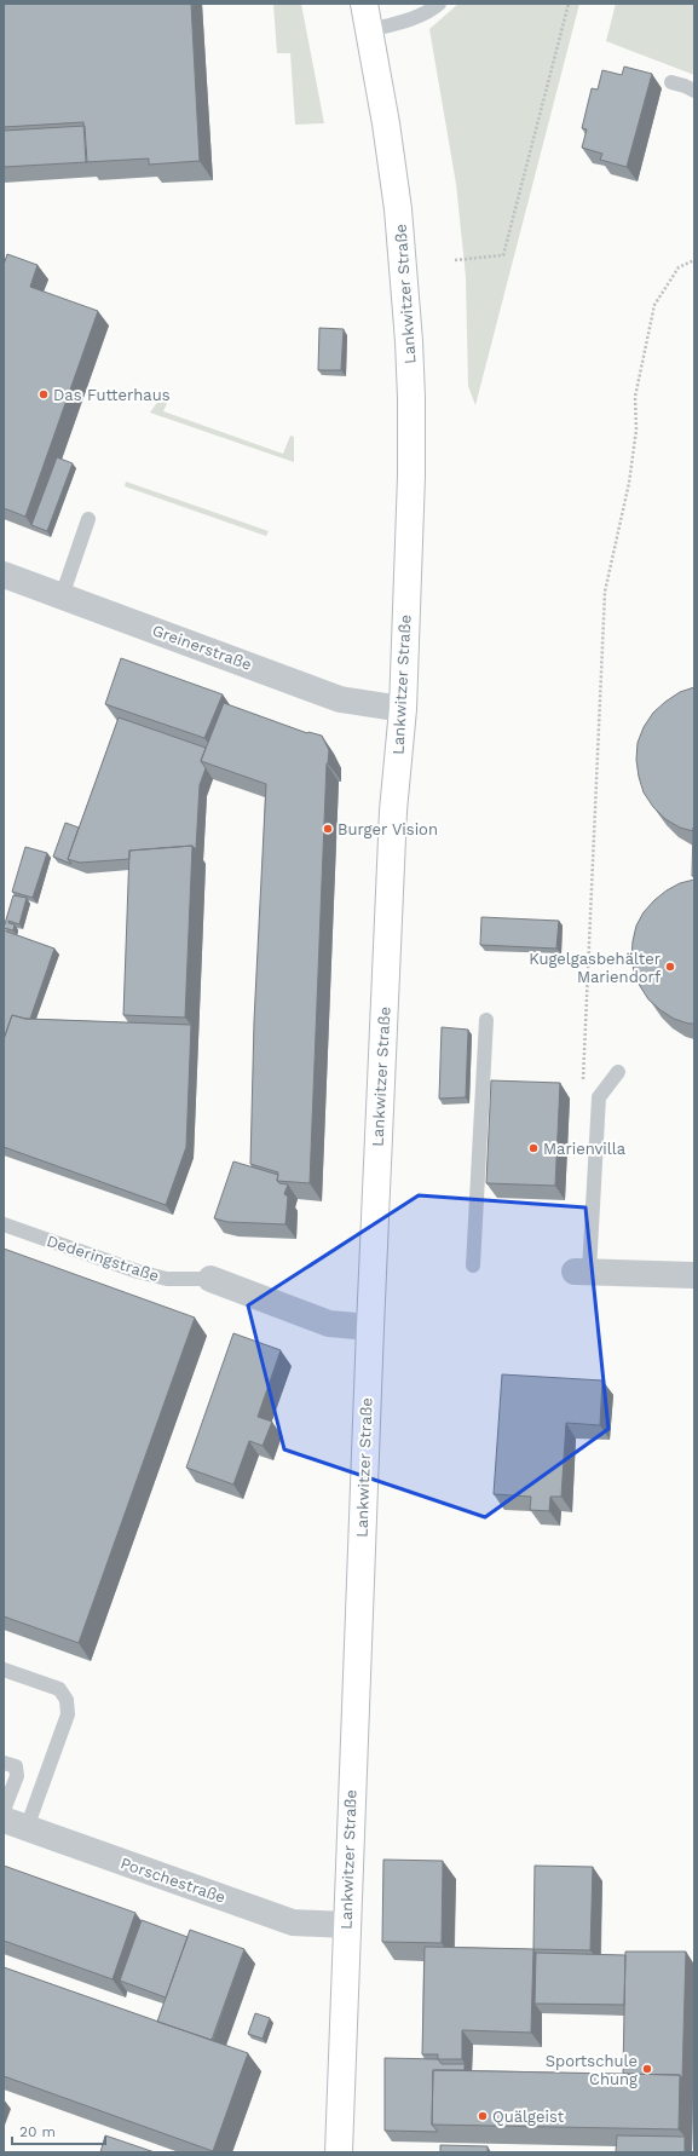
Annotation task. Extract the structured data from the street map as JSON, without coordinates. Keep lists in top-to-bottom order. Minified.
{"streets":{"main road":["Lankwitzer Straße"],"street":["Greinerstraße","Dederingstraße","Porschestraße"]},"crossings":[["Lankwitzer Straße","Greinerstraße"],["Lankwitzer Straße","Dederingstraße"],["Lankwitzer Straße","Porschestraße"]],"places":["Das Futterhaus","Burger Vision","Kugelgasbehälter Mariendorf","Marienvilla","Sportschule Chung","Quälgeist"],"scale_bar":"20 m"}
